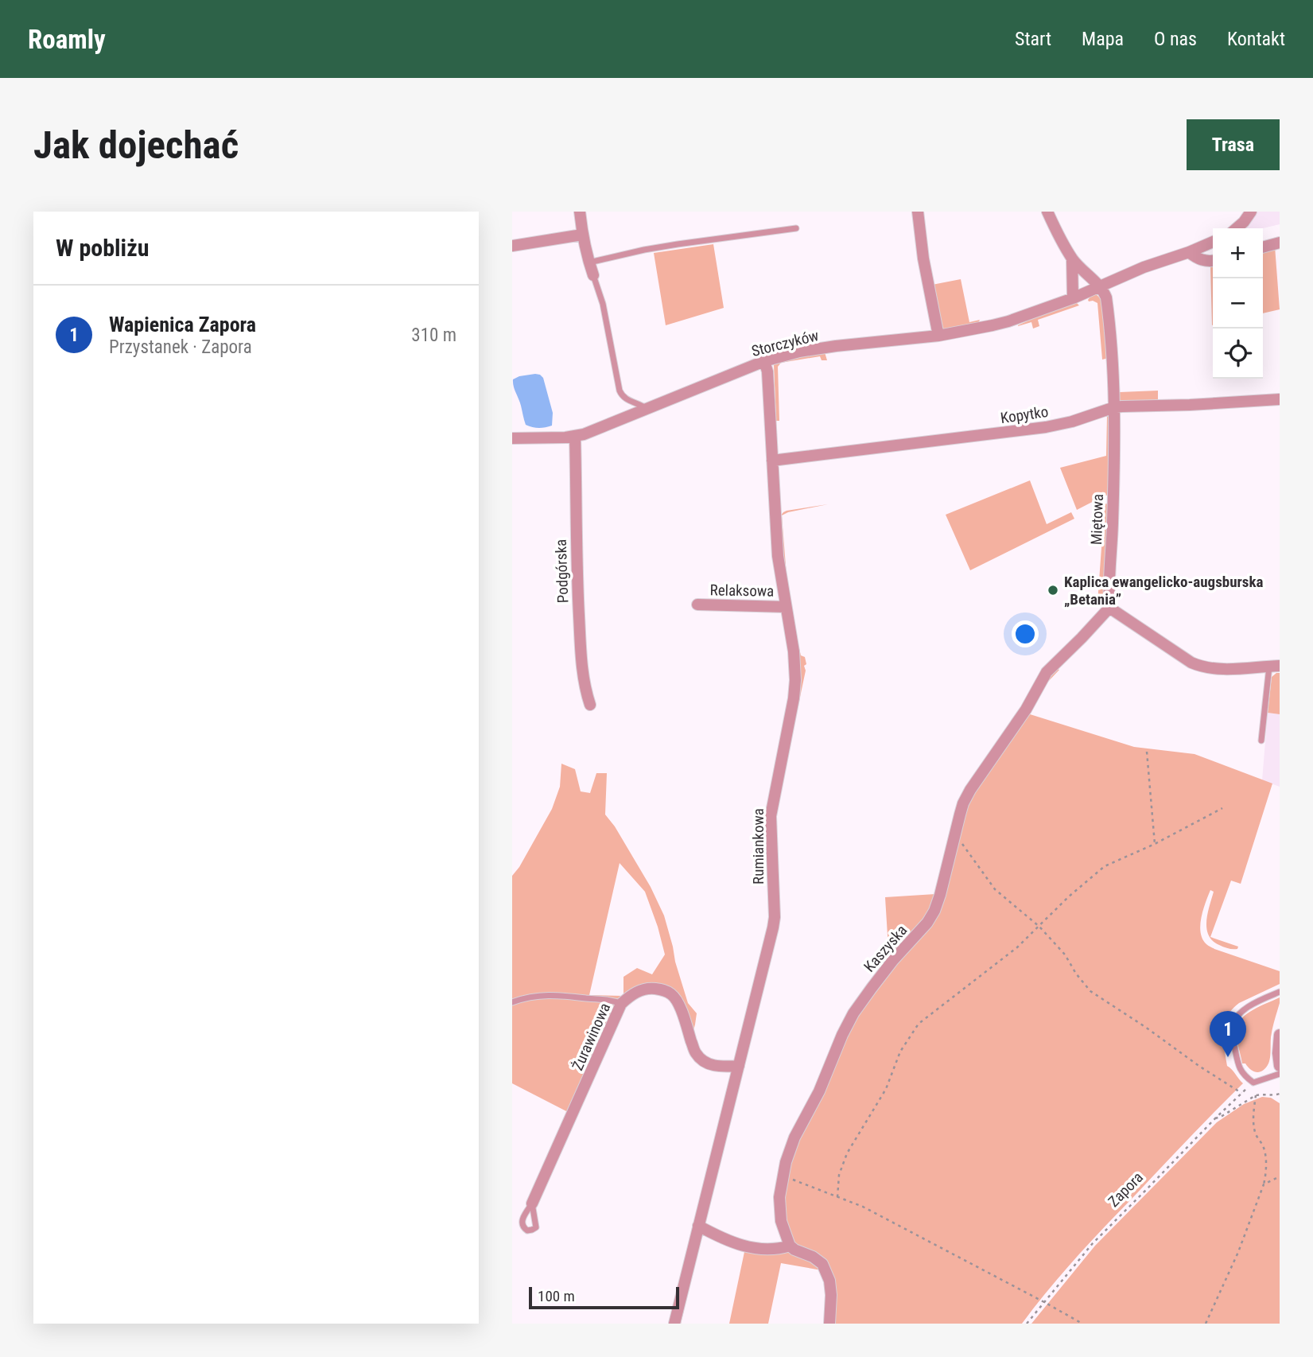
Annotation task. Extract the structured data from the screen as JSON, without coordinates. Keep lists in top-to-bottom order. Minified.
{"streets":{"street":["Storczyków","Kopytko","Miętowa","Podgórska","Relaksowa","Rumiankowa","Kaszyska","Żurawinowa"],"path":["Zapora"]},"crossings":[["Storczyków","Miętowa"],["Storczyków","Rumiankowa"],["Kopytko","Miętowa"],["Kopytko","Rumiankowa"],["Miętowa","Kaszyska"],["Relaksowa","Rumiankowa"],["Rumiankowa","Żurawinowa"]],"places":["Kaplica ewangelicko-augsburska „Betania”"],"scale_bar":"100 m","page":{"header":"Roamly","nav":["Start","Mapa","O nas","Kontakt"],"buttons":"Trasa","title":"Jak dojechać","heading":"W pobliżu","map_buttons":["+","−"],"list":[{"mark":"1","name":"Wapienica Zapora","note":"Przystanek · Zapora","value":"310 m"}],"pins":"1","scale":"100 m"}}
